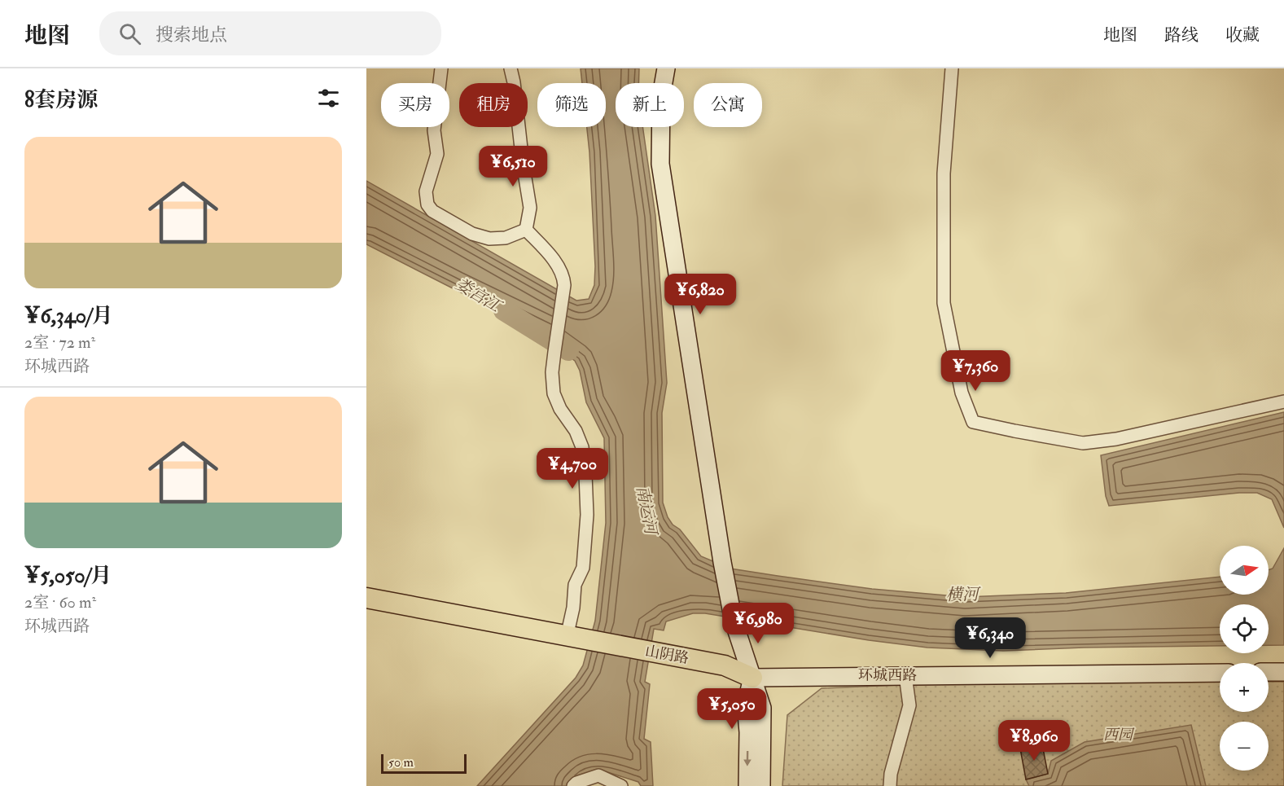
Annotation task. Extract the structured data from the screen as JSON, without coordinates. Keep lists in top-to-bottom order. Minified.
{"streets":{"main road":["山阴路","环城西路"]},"crossings":[["山阴路","环城西路"]],"water":["娄宫江","南运河","横河"],"parks":["西园"],"scale_bar":"50 m","north":"right","page":{"header":"地图","search":"搜索地点","nav":["地图","路线","收藏"],"heading":"8套房源","chip":["买房","租房","筛选","新上","公寓"],"list":[{"name":"¥6,340/月","note":"2室 · 72 m² · 环城西路"},{"name":"¥5,050/月","note":"2室 · 60 m² · 环城西路"}],"price":["¥6,510","¥6,820","¥7,360","¥4,700","¥6,980","¥6,340","¥5,050","¥8,960"],"map_buttons":["+","−"],"scale":"50 m"}}
